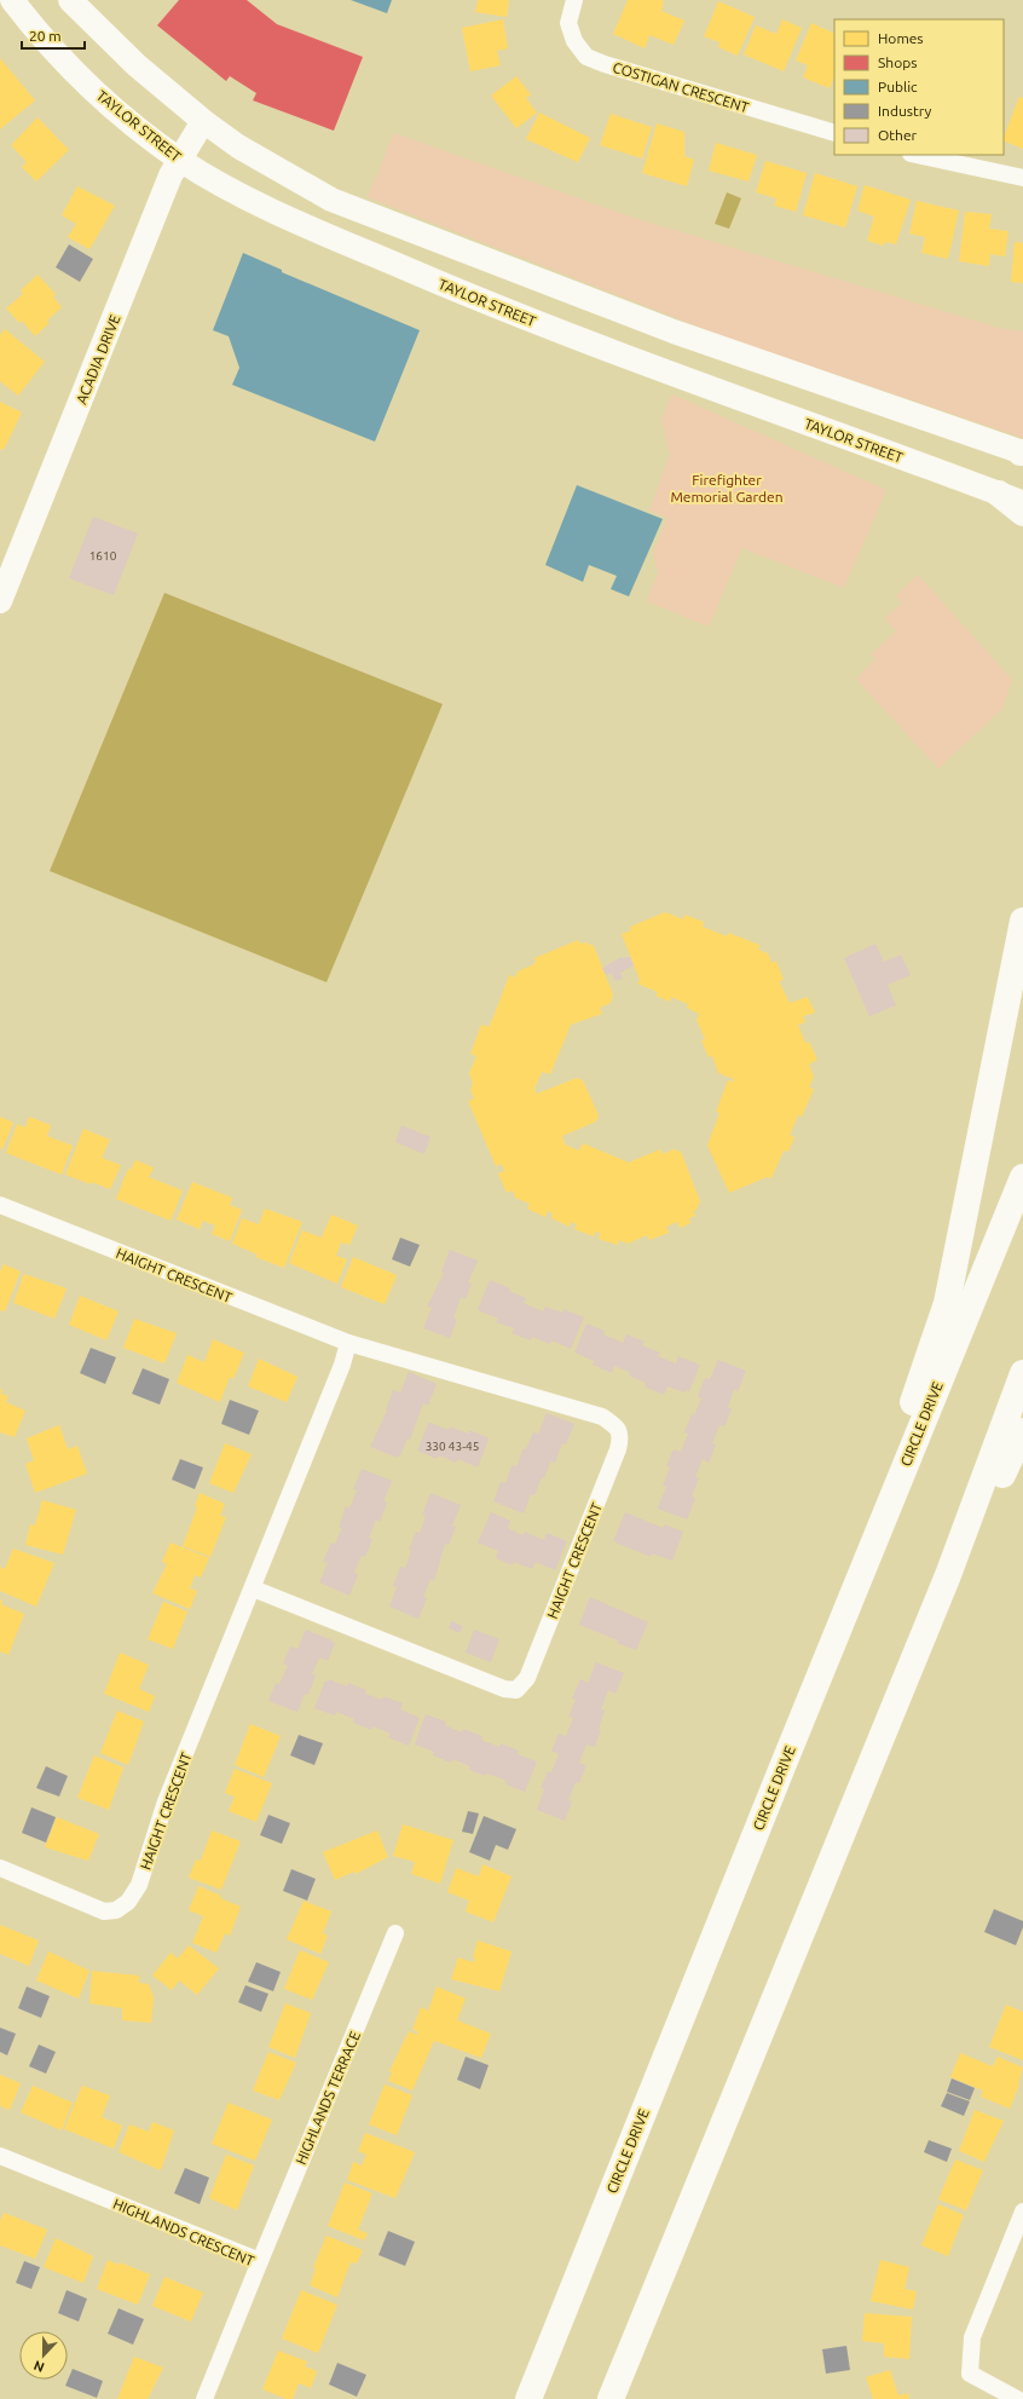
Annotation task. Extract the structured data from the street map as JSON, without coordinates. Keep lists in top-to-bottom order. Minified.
{"streets":{"highway":["CIRCLE DRIVE"],"main road":["TAYLOR STREET","ACADIA DRIVE"],"street":["COSTIGAN CRESCENT","HAIGHT CRESCENT","HIGHLANDS TERRACE","HIGHLANDS CRESCENT"]},"crossings":[["TAYLOR STREET","ACADIA DRIVE"],["HIGHLANDS TERRACE","HIGHLANDS CRESCENT"]],"parks":["Firefighter Memorial Garden"],"house_numbers":["1610","330 43-45"],"legend":["Homes","Shops","Public","Industry","Other"],"scale_bar":"20 m","north":"bottom"}
